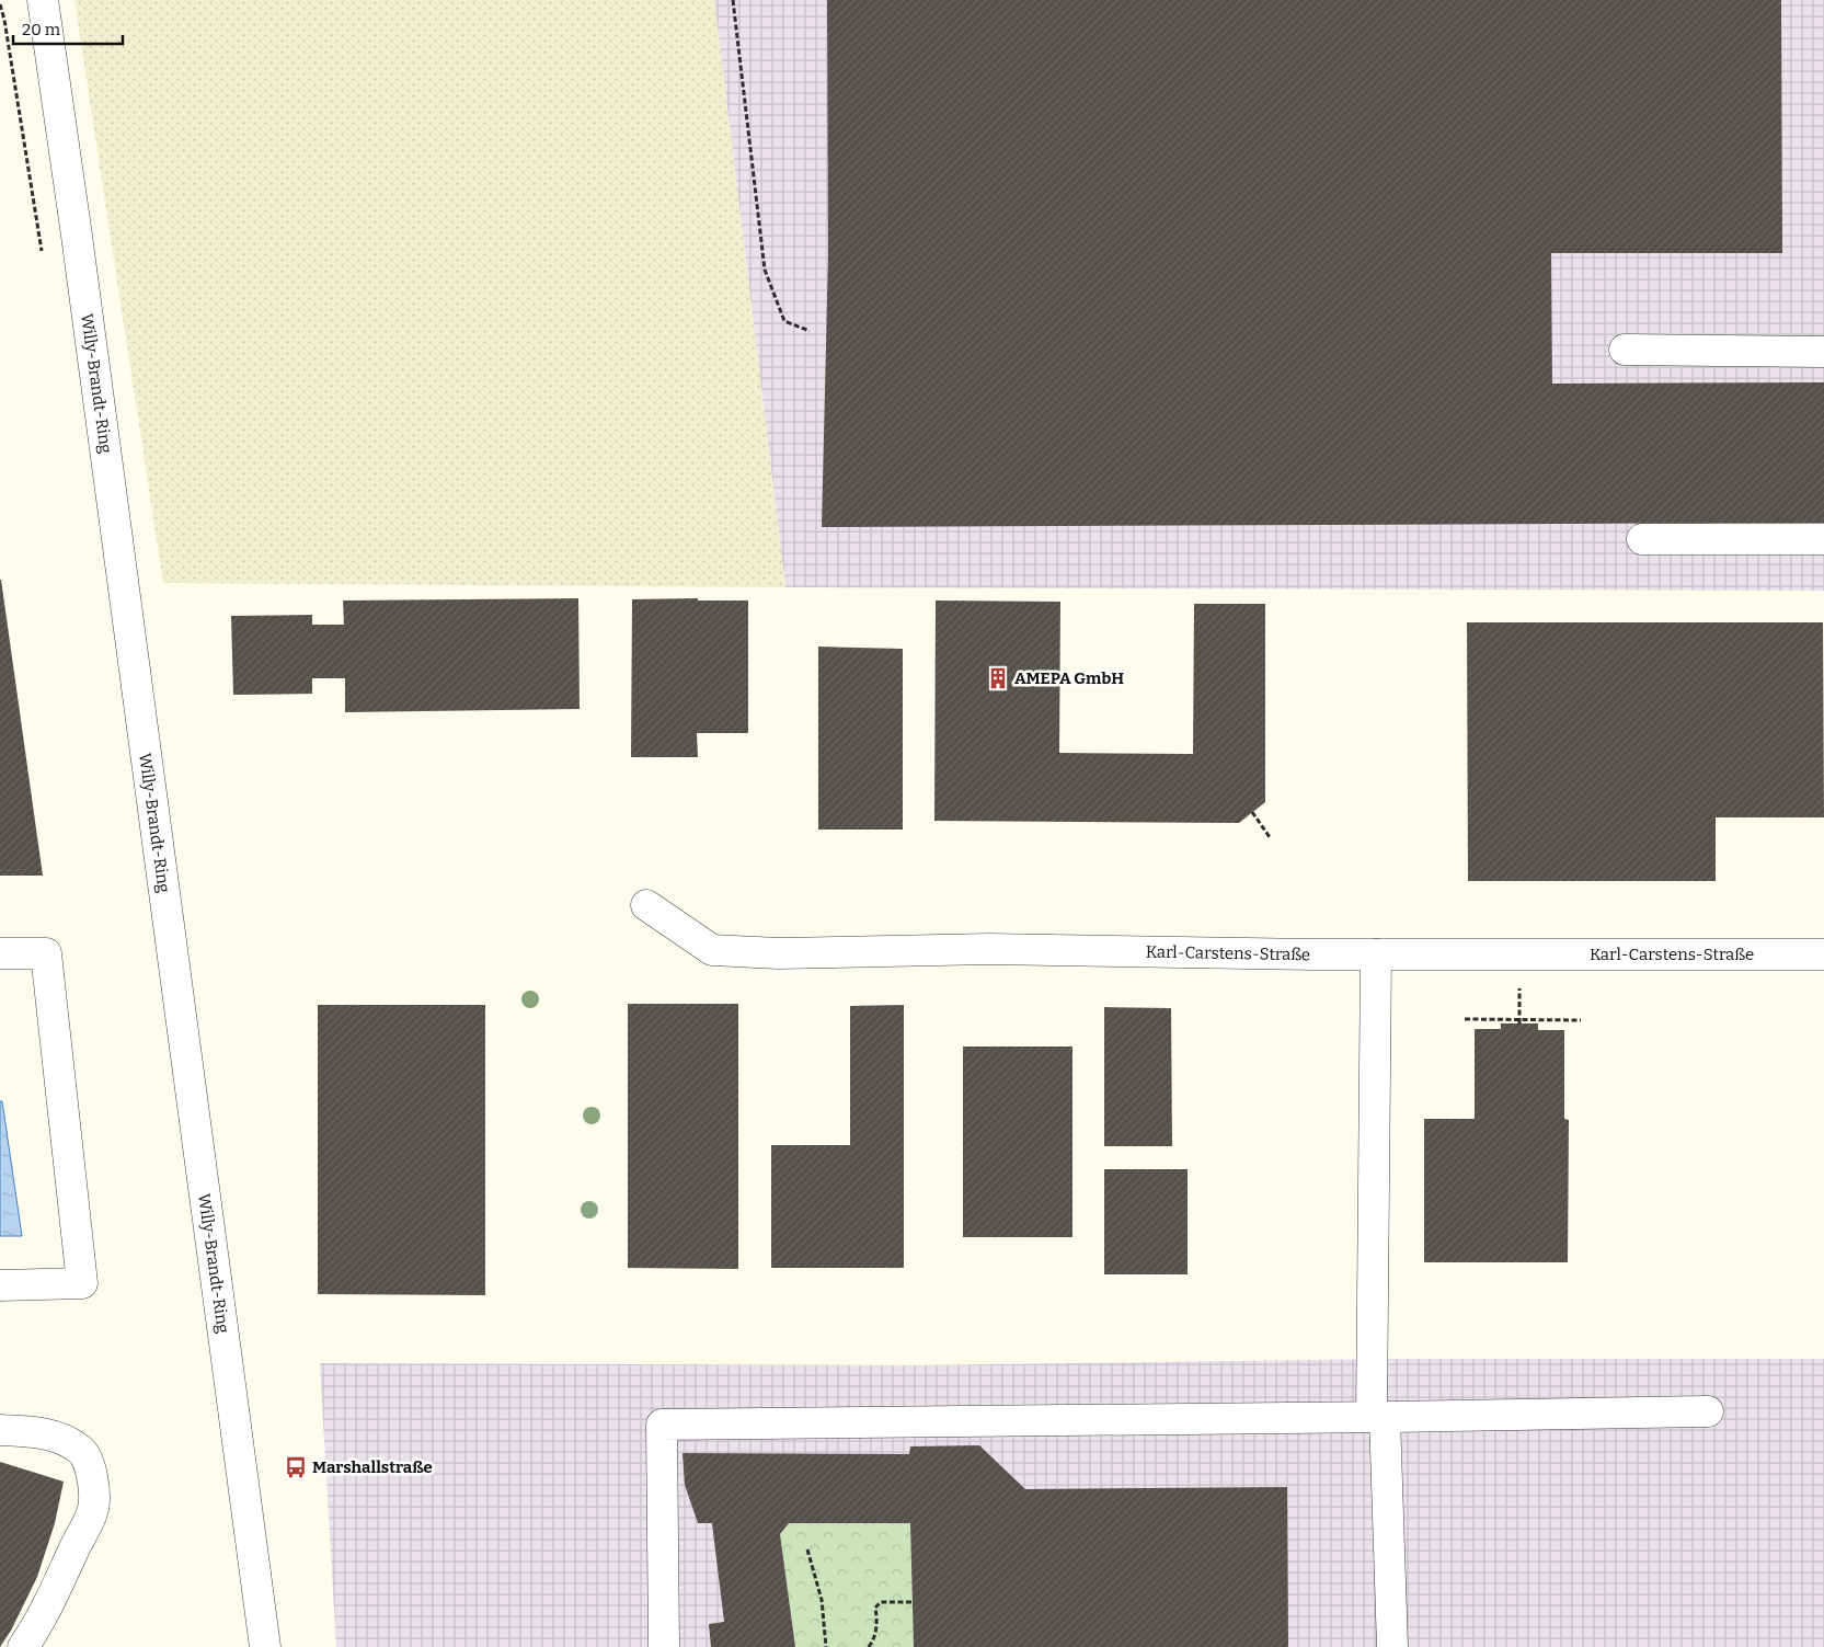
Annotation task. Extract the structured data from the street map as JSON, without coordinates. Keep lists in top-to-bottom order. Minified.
{"streets":{"street":["Willy-Brandt-Ring","Karl-Carstens-Straße"]},"places":{"building":["AMEPA GmbH"],"bus stop":["Marshallstraße"]},"scale_bar":"20 m"}
